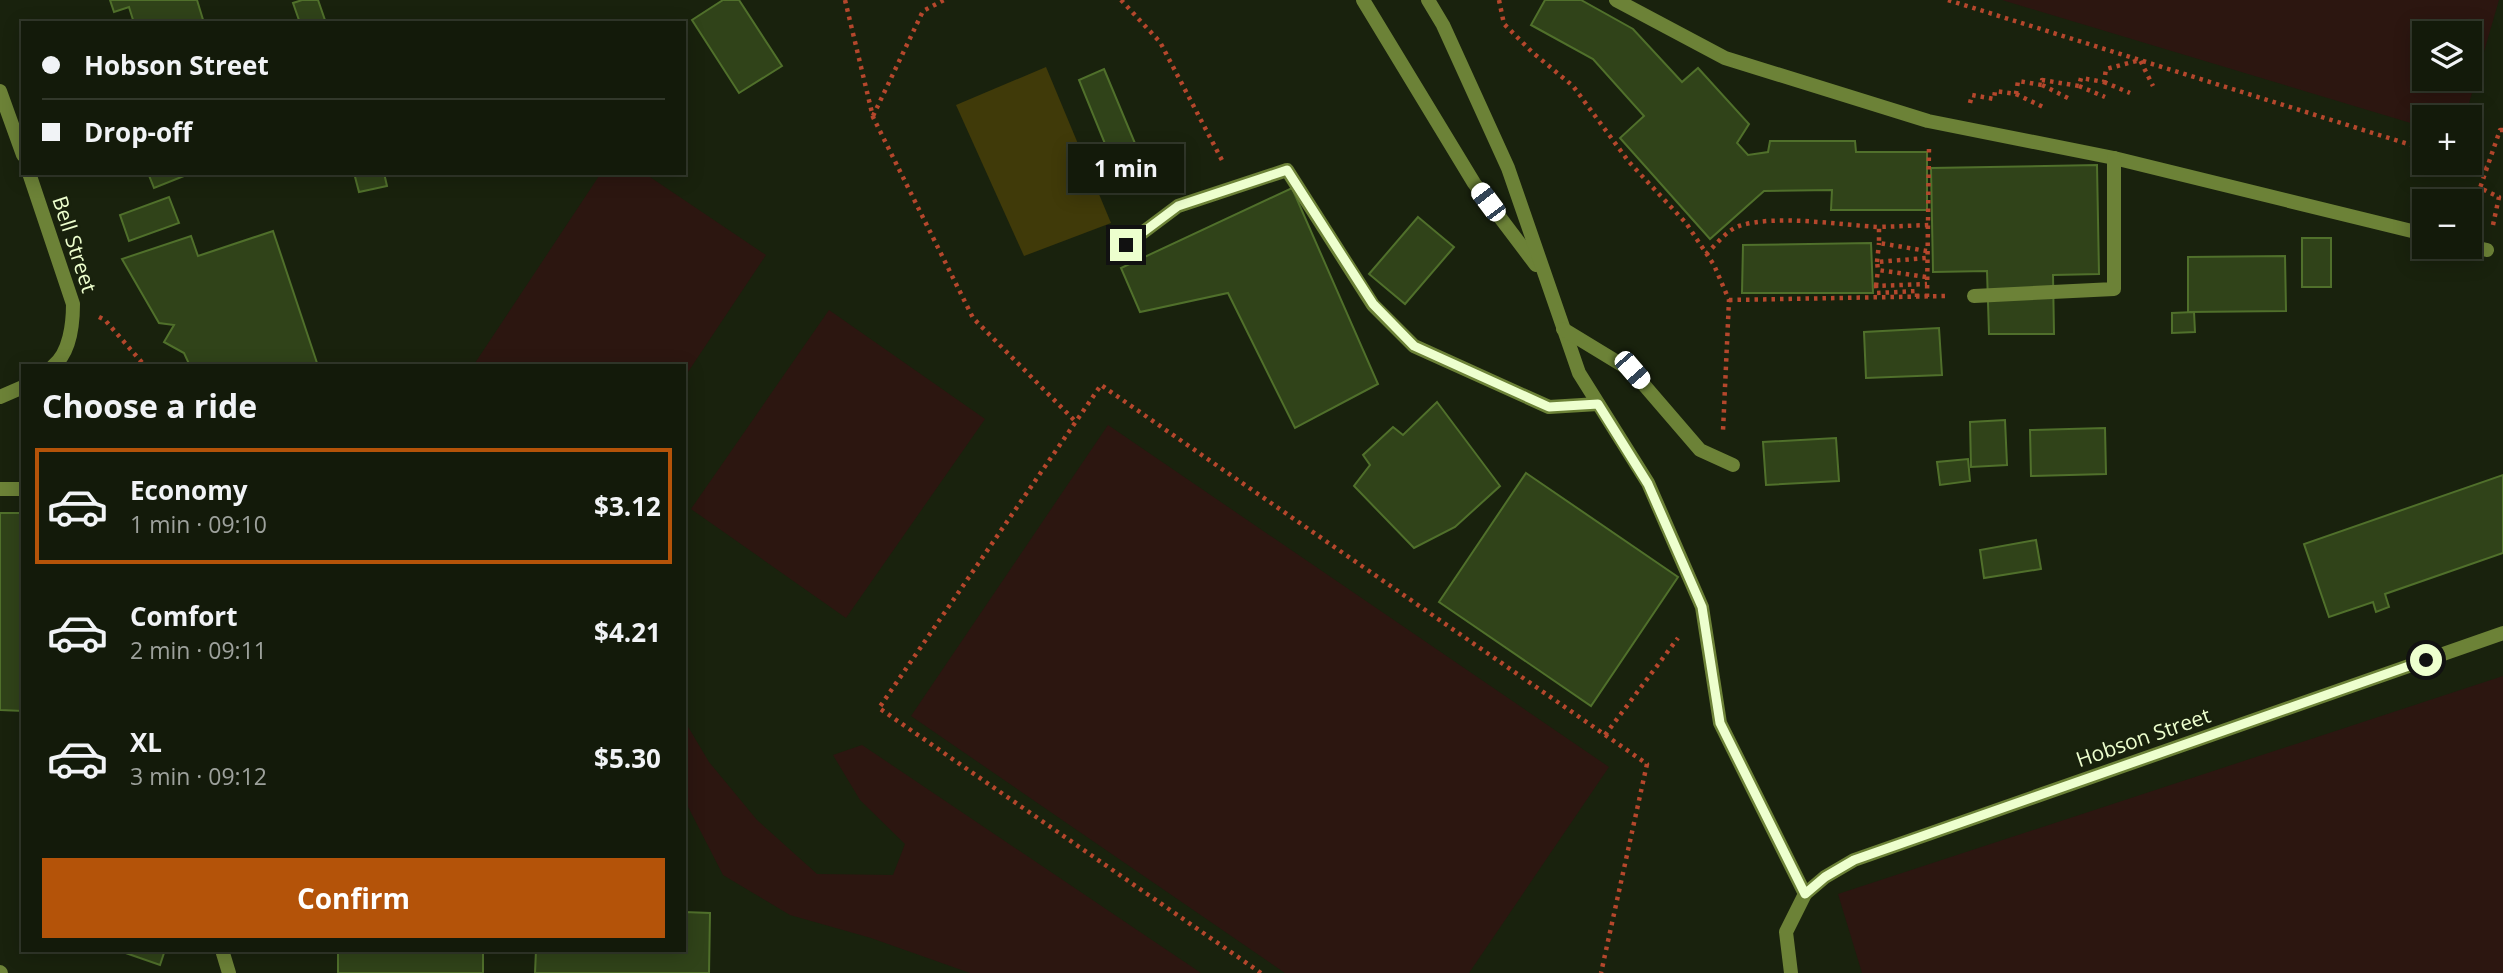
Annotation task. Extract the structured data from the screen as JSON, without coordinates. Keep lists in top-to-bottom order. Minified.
{"streets":{"street":["Bell Street","Hobson Street"]},"page":{"map_buttons":["+","−"],"banner":["Hobson Street","Drop-off"],"bubble":"1 min","heading":"Choose a ride","list":[{"name":"Economy","note":"1 min · 09:10","value":"$3.12"},{"name":"Comfort","note":"2 min · 09:11","value":"$4.21"},{"name":"XL","note":"3 min · 09:12","value":"$5.30"}],"buttons":"Confirm"}}
